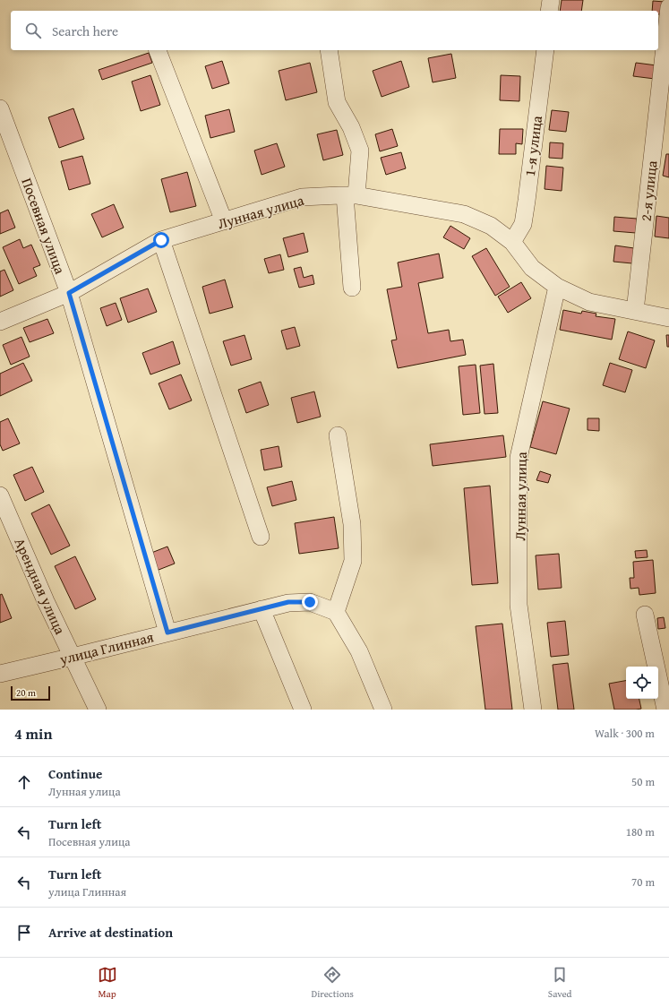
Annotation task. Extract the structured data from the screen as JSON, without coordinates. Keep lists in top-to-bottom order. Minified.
{"streets":{"street":["1-я улица","2-я улица","Лунная улица","Посевная улица","Арендная улица","улица Глинная"]},"crossings":[["1-я улица","Лунная улица"],["2-я улица","Лунная улица"],["Лунная улица","Посевная улица"],["Посевная улица","улица Глинная"],["Арендная улица","улица Глинная"]],"scale_bar":"20 m","page":{"search":"Search here","scale":"20 m","heading":["4 min","Walk · 300 m"],"list":[["Continue","Лунная улица","50 m"],["Turn left","Посевная улица","180 m"],["Turn left","улица Глинная","70 m"],"Arrive at destination"],"nav":["Map","Directions","Saved"]}}
